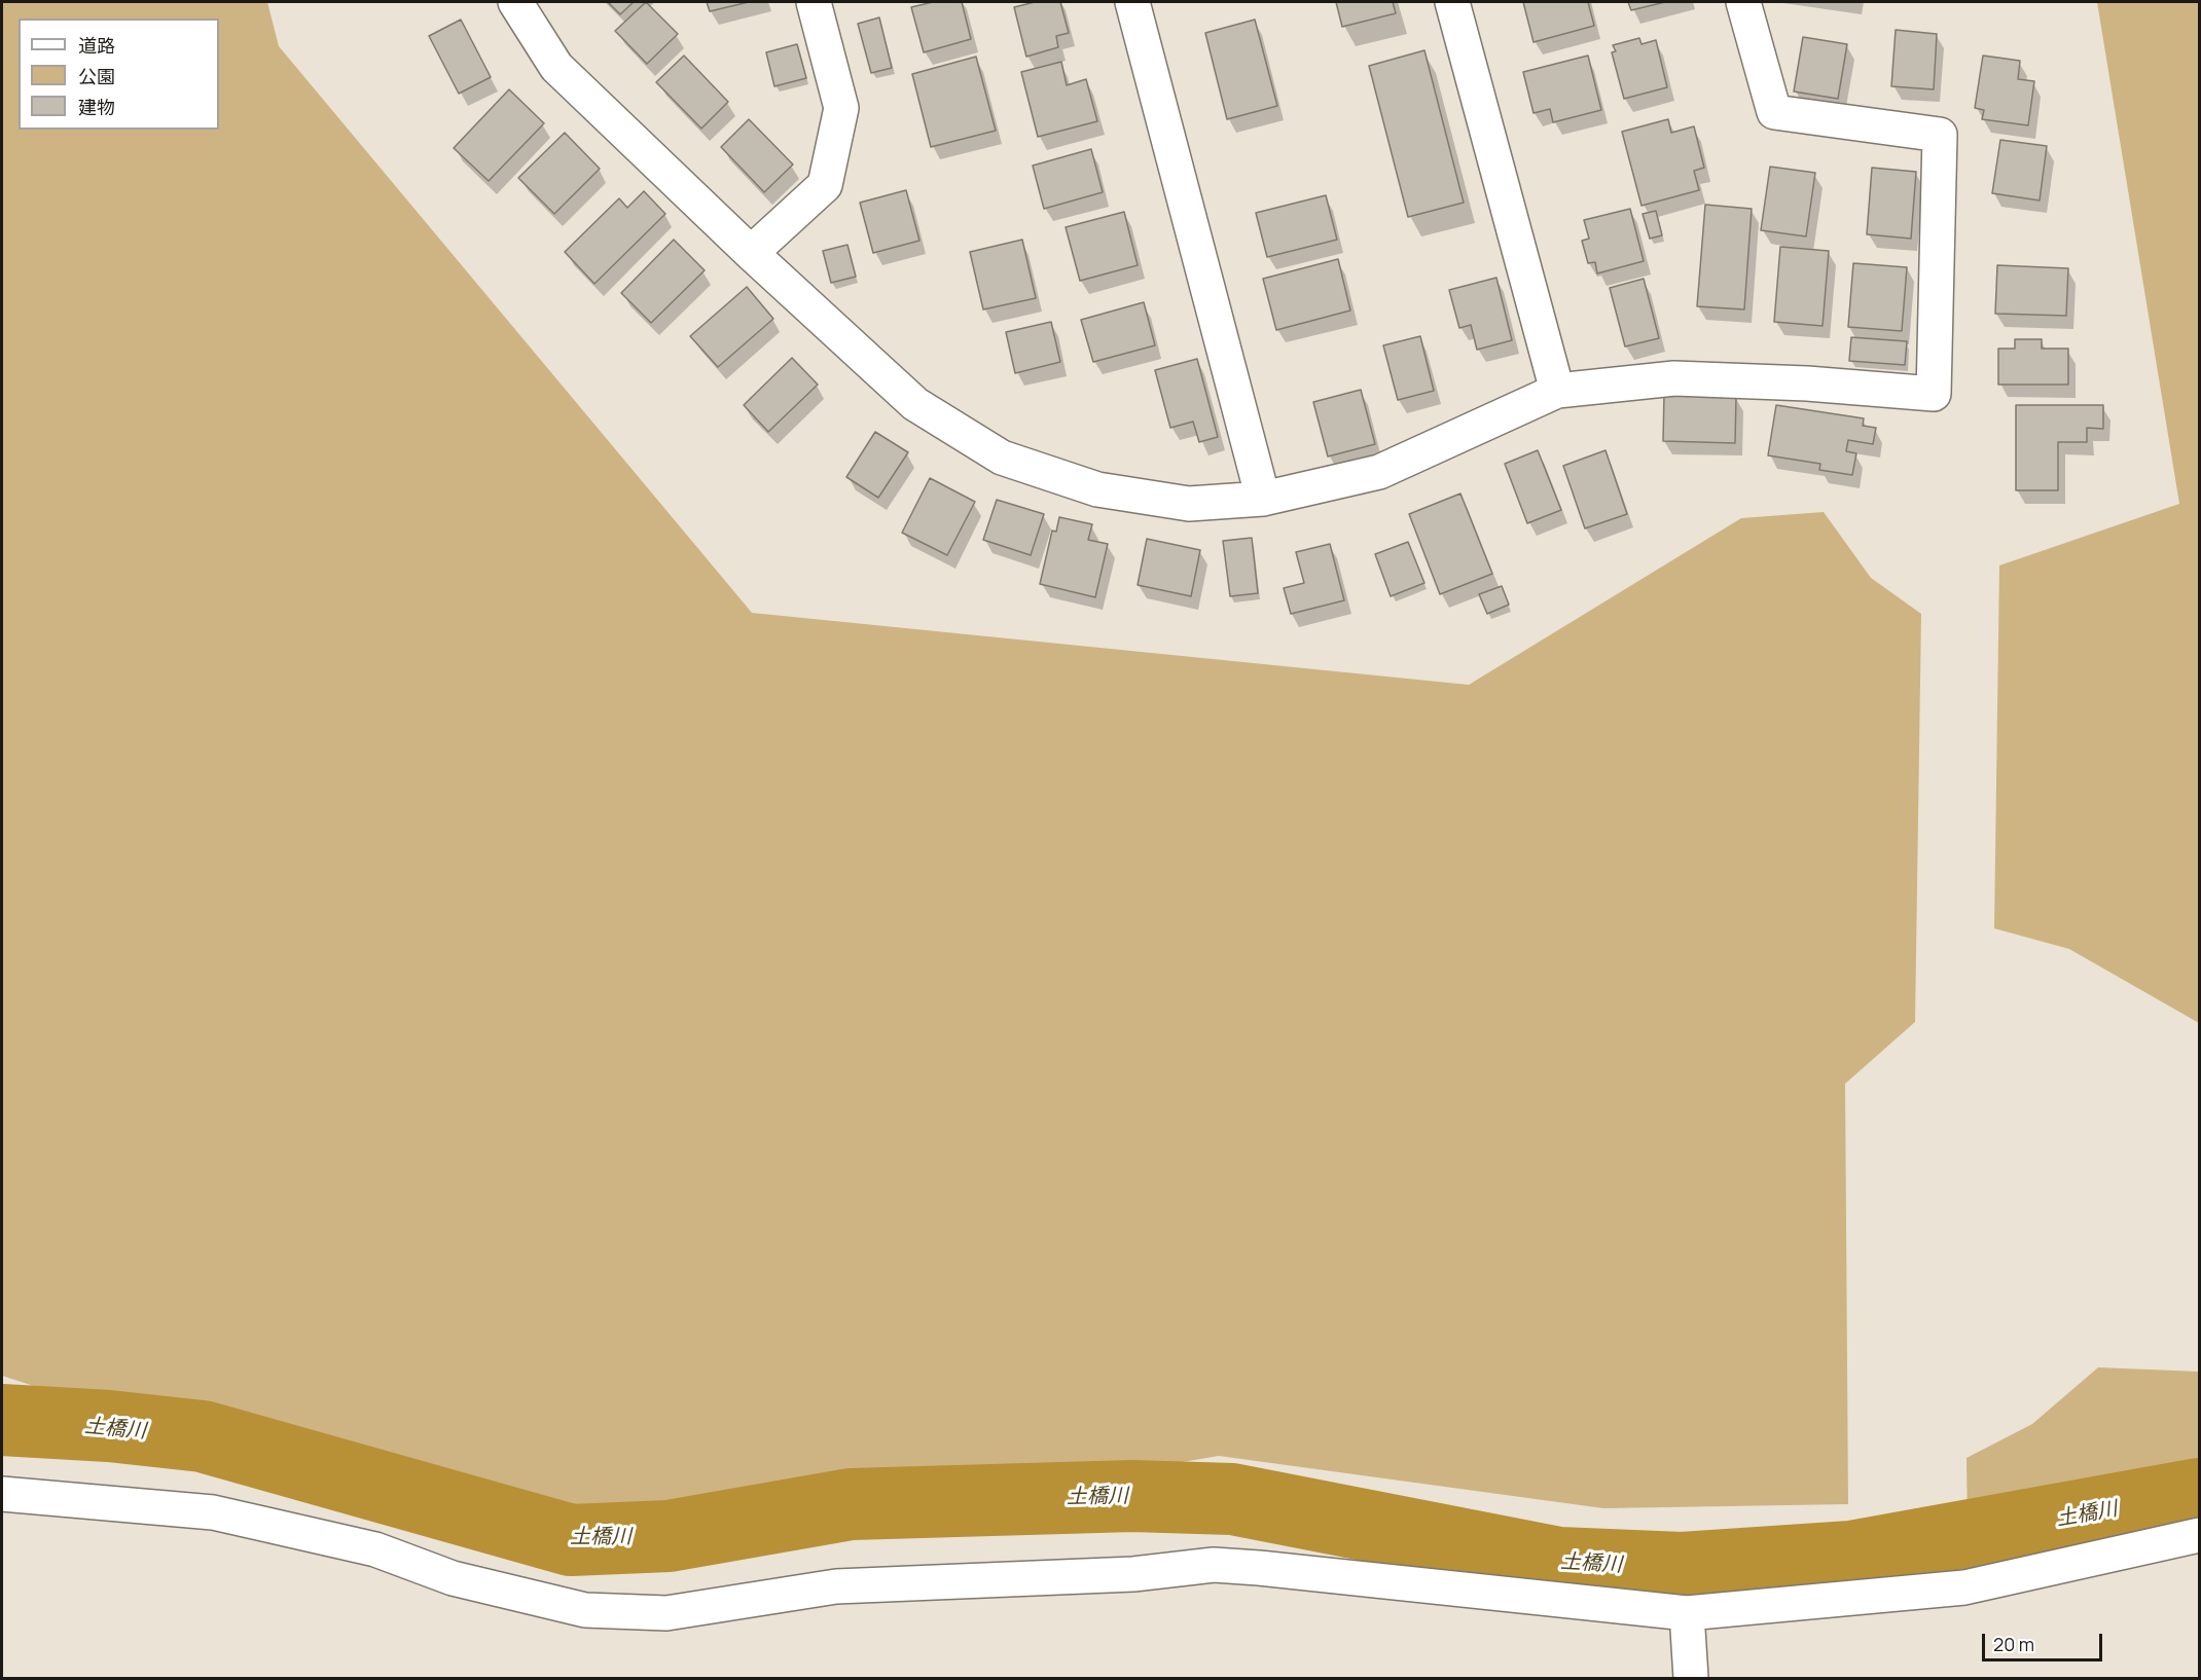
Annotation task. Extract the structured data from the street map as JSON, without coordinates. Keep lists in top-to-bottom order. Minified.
{"water":["土橋川"],"legend":["道路","公園","建物"],"scale_bar":"20 m"}
